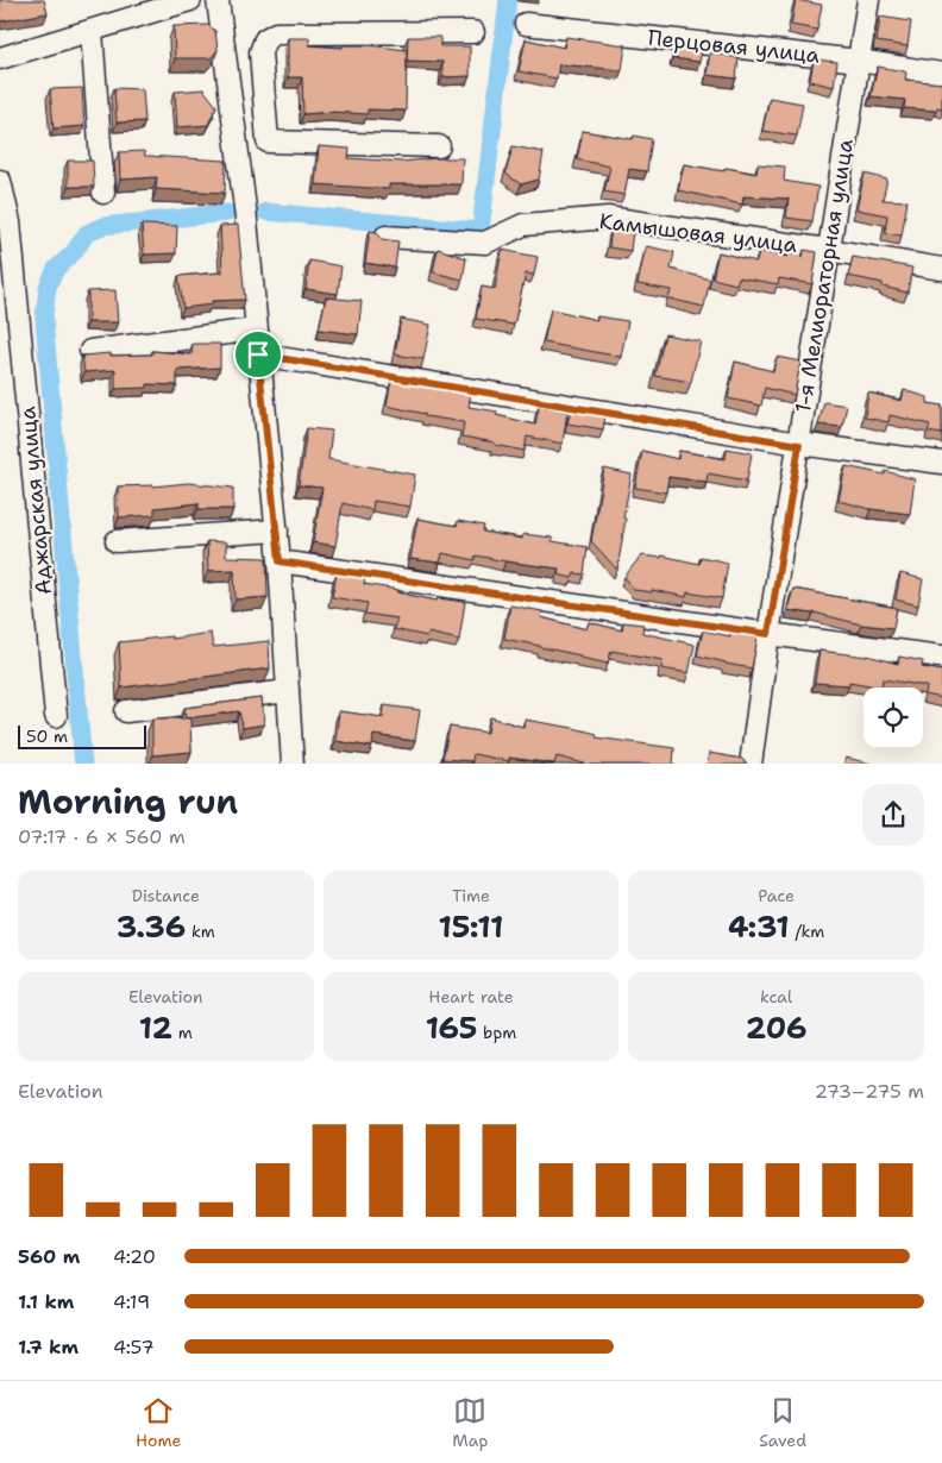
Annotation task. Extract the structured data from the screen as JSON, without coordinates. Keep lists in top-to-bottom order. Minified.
{"streets":{"street":["Перцовая улица","Камышовая улица","1-я Мелиораторная улица","Аджарская улица"]},"crossings":[["Перцовая улица","1-я Мелиораторная улица"],["Камышовая улица","1-я Мелиораторная улица"]],"scale_bar":"50 m","page":{"scale":"50 m","heading":["Morning run","07:17 · 6 × 560 m"],"stats":[["Distance","3.36 km"],["Time","15:11"],["Pace","4:31 /km"],["Elevation","12 m"],["Heart rate","165 bpm"],["kcal","206"]],"chart":["Elevation","273–275 m"],"list":[{"name":"560 m","note":"4:20"},{"name":"1.1 km","note":"4:19"},{"name":"1.7 km","note":"4:57"}],"tabs":["Home","Map","Saved"]}}
